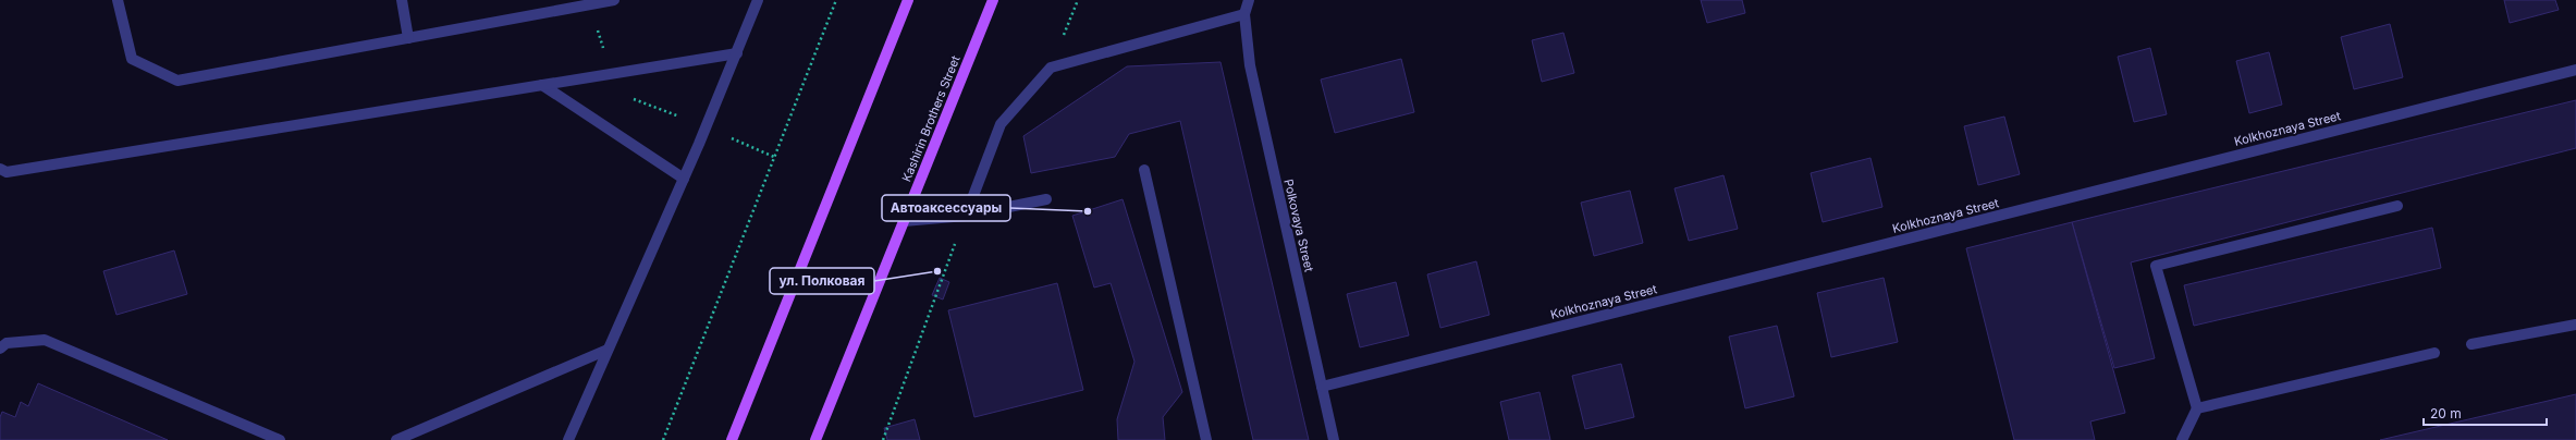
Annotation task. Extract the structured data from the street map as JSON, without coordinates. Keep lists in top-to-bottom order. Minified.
{"streets":{"main road":["Kashirin Brothers Street"],"street":["Kolkhoznaya Street","Polkovaya Street"]},"crossings":[["Kolkhoznaya Street","Polkovaya Street"]],"places":["Автоаксессуары","ул. Полковая"],"scale_bar":"20 m"}
